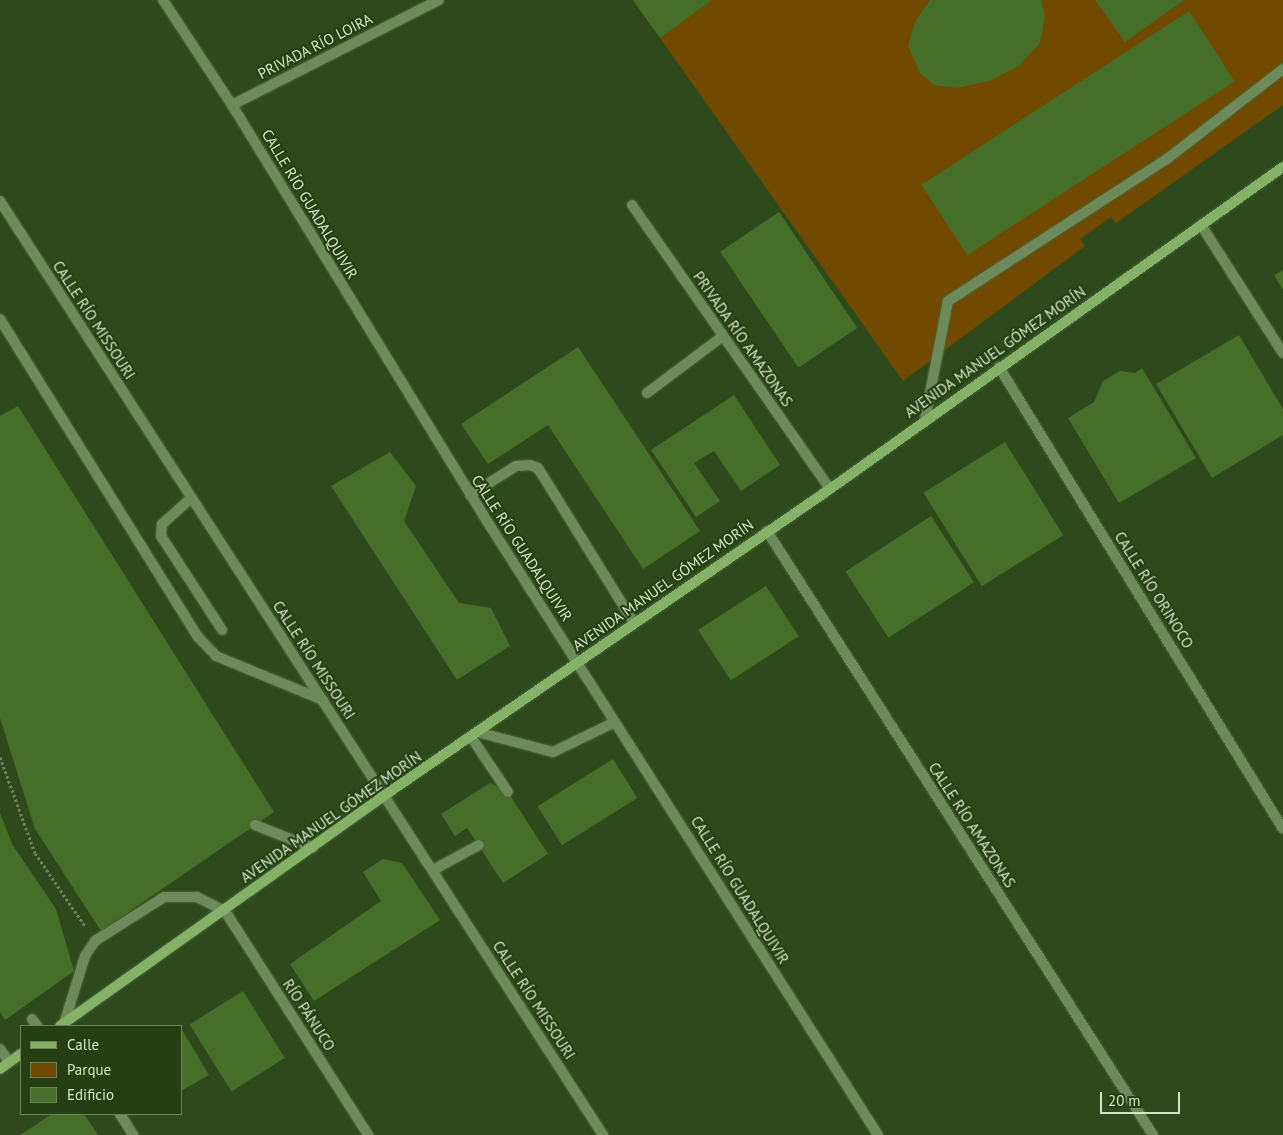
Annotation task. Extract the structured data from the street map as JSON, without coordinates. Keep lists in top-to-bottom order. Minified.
{"streets":{"main road":["AVENIDA MANUEL GÓMEZ MORÍN"],"street":["PRIVADA RÍO LOIRA","CALLE RÍO GUADALQUIVIR","CALLE RÍO MISSOURI","PRIVADA RÍO AMAZONAS","CALLE RÍO ORINOCO","CALLE RÍO AMAZONAS","RÍO PÁNUCO"]},"crossings":[["PRIVADA RÍO LOIRA","CALLE RÍO GUADALQUIVIR"],["CALLE RÍO GUADALQUIVIR","AVENIDA MANUEL GÓMEZ MORÍN"],["CALLE RÍO MISSOURI","AVENIDA MANUEL GÓMEZ MORÍN"],["PRIVADA RÍO AMAZONAS","AVENIDA MANUEL GÓMEZ MORÍN"],["AVENIDA MANUEL GÓMEZ MORÍN","CALLE RÍO ORINOCO"],["AVENIDA MANUEL GÓMEZ MORÍN","CALLE RÍO AMAZONAS"],["AVENIDA MANUEL GÓMEZ MORÍN","RÍO PÁNUCO"]],"legend":["Calle","Parque","Edificio"],"scale_bar":"20 m"}
